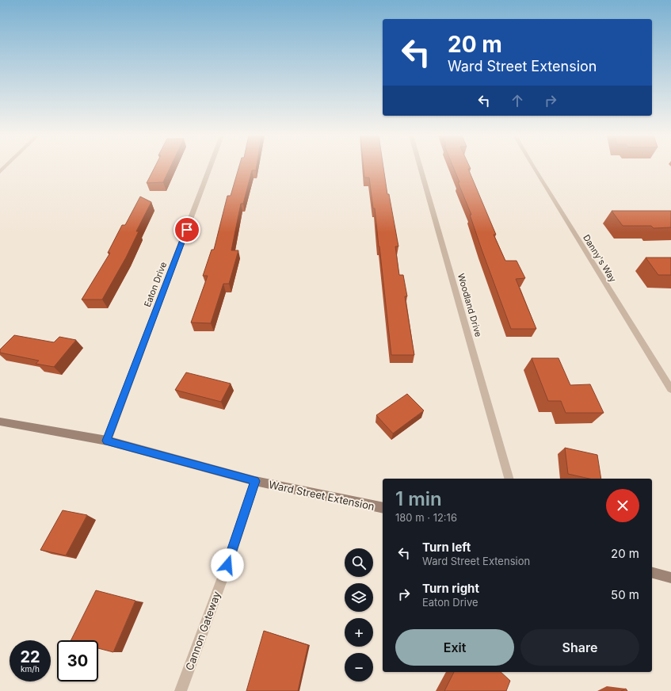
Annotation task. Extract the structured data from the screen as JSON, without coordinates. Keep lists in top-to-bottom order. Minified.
{"streets":{"street":["Danny's Way","Eaton Drive","Woodland Drive","Ward Street Extension","Cannon Gateway"]},"crossings":[["Eaton Drive","Ward Street Extension"],["Ward Street Extension","Cannon Gateway"]],"page":{"turn":["20 m","Ward Street Extension"],"heading":["1 min","180 m · 12:16"],"list":[{"name":"Turn left","note":"Ward Street Extension","value":"20 m"},{"name":"Turn right","note":"Eaton Drive","value":"50 m"}],"map_buttons":["+","−"],"buttons":["Exit","Share"],"speed":"22 km/h","limit":"30"}}
